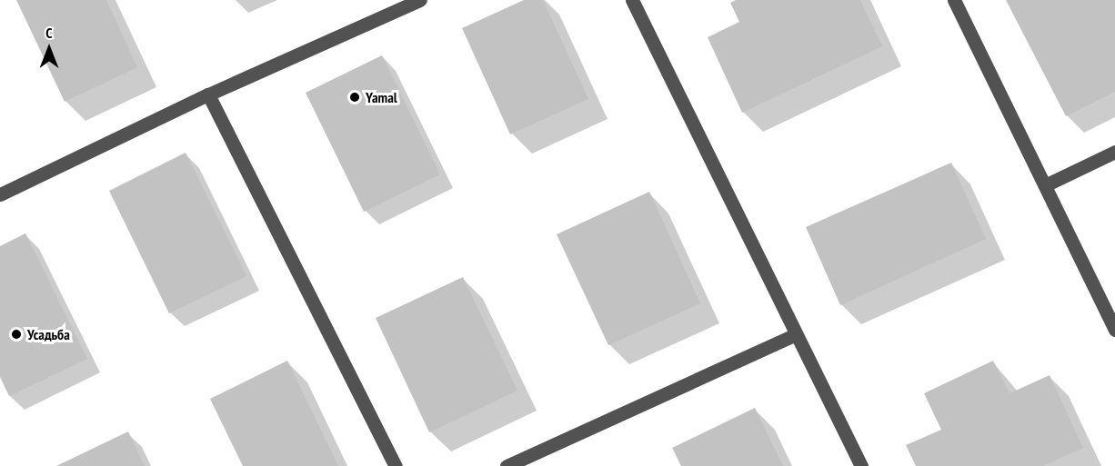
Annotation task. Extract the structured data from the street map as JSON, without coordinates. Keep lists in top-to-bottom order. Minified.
{"places":["Yamal","Усадьба"],"north":"top"}
